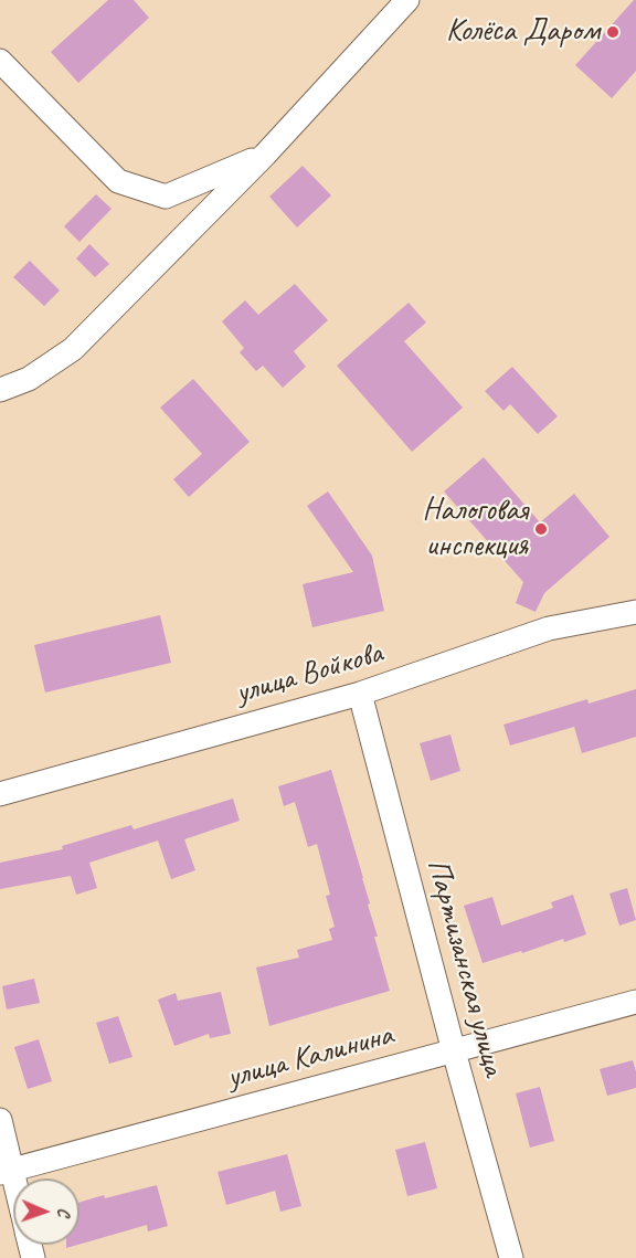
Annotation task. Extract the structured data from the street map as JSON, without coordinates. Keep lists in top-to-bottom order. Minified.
{"streets":{"street":["улица Войкова","Партизанская улица","улица Калинина"]},"crossings":[["улица Войкова","Партизанская улица"],["Партизанская улица","улица Калинина"]],"places":["Колёса Даром","Налоговая инспекция"],"north":"right"}
